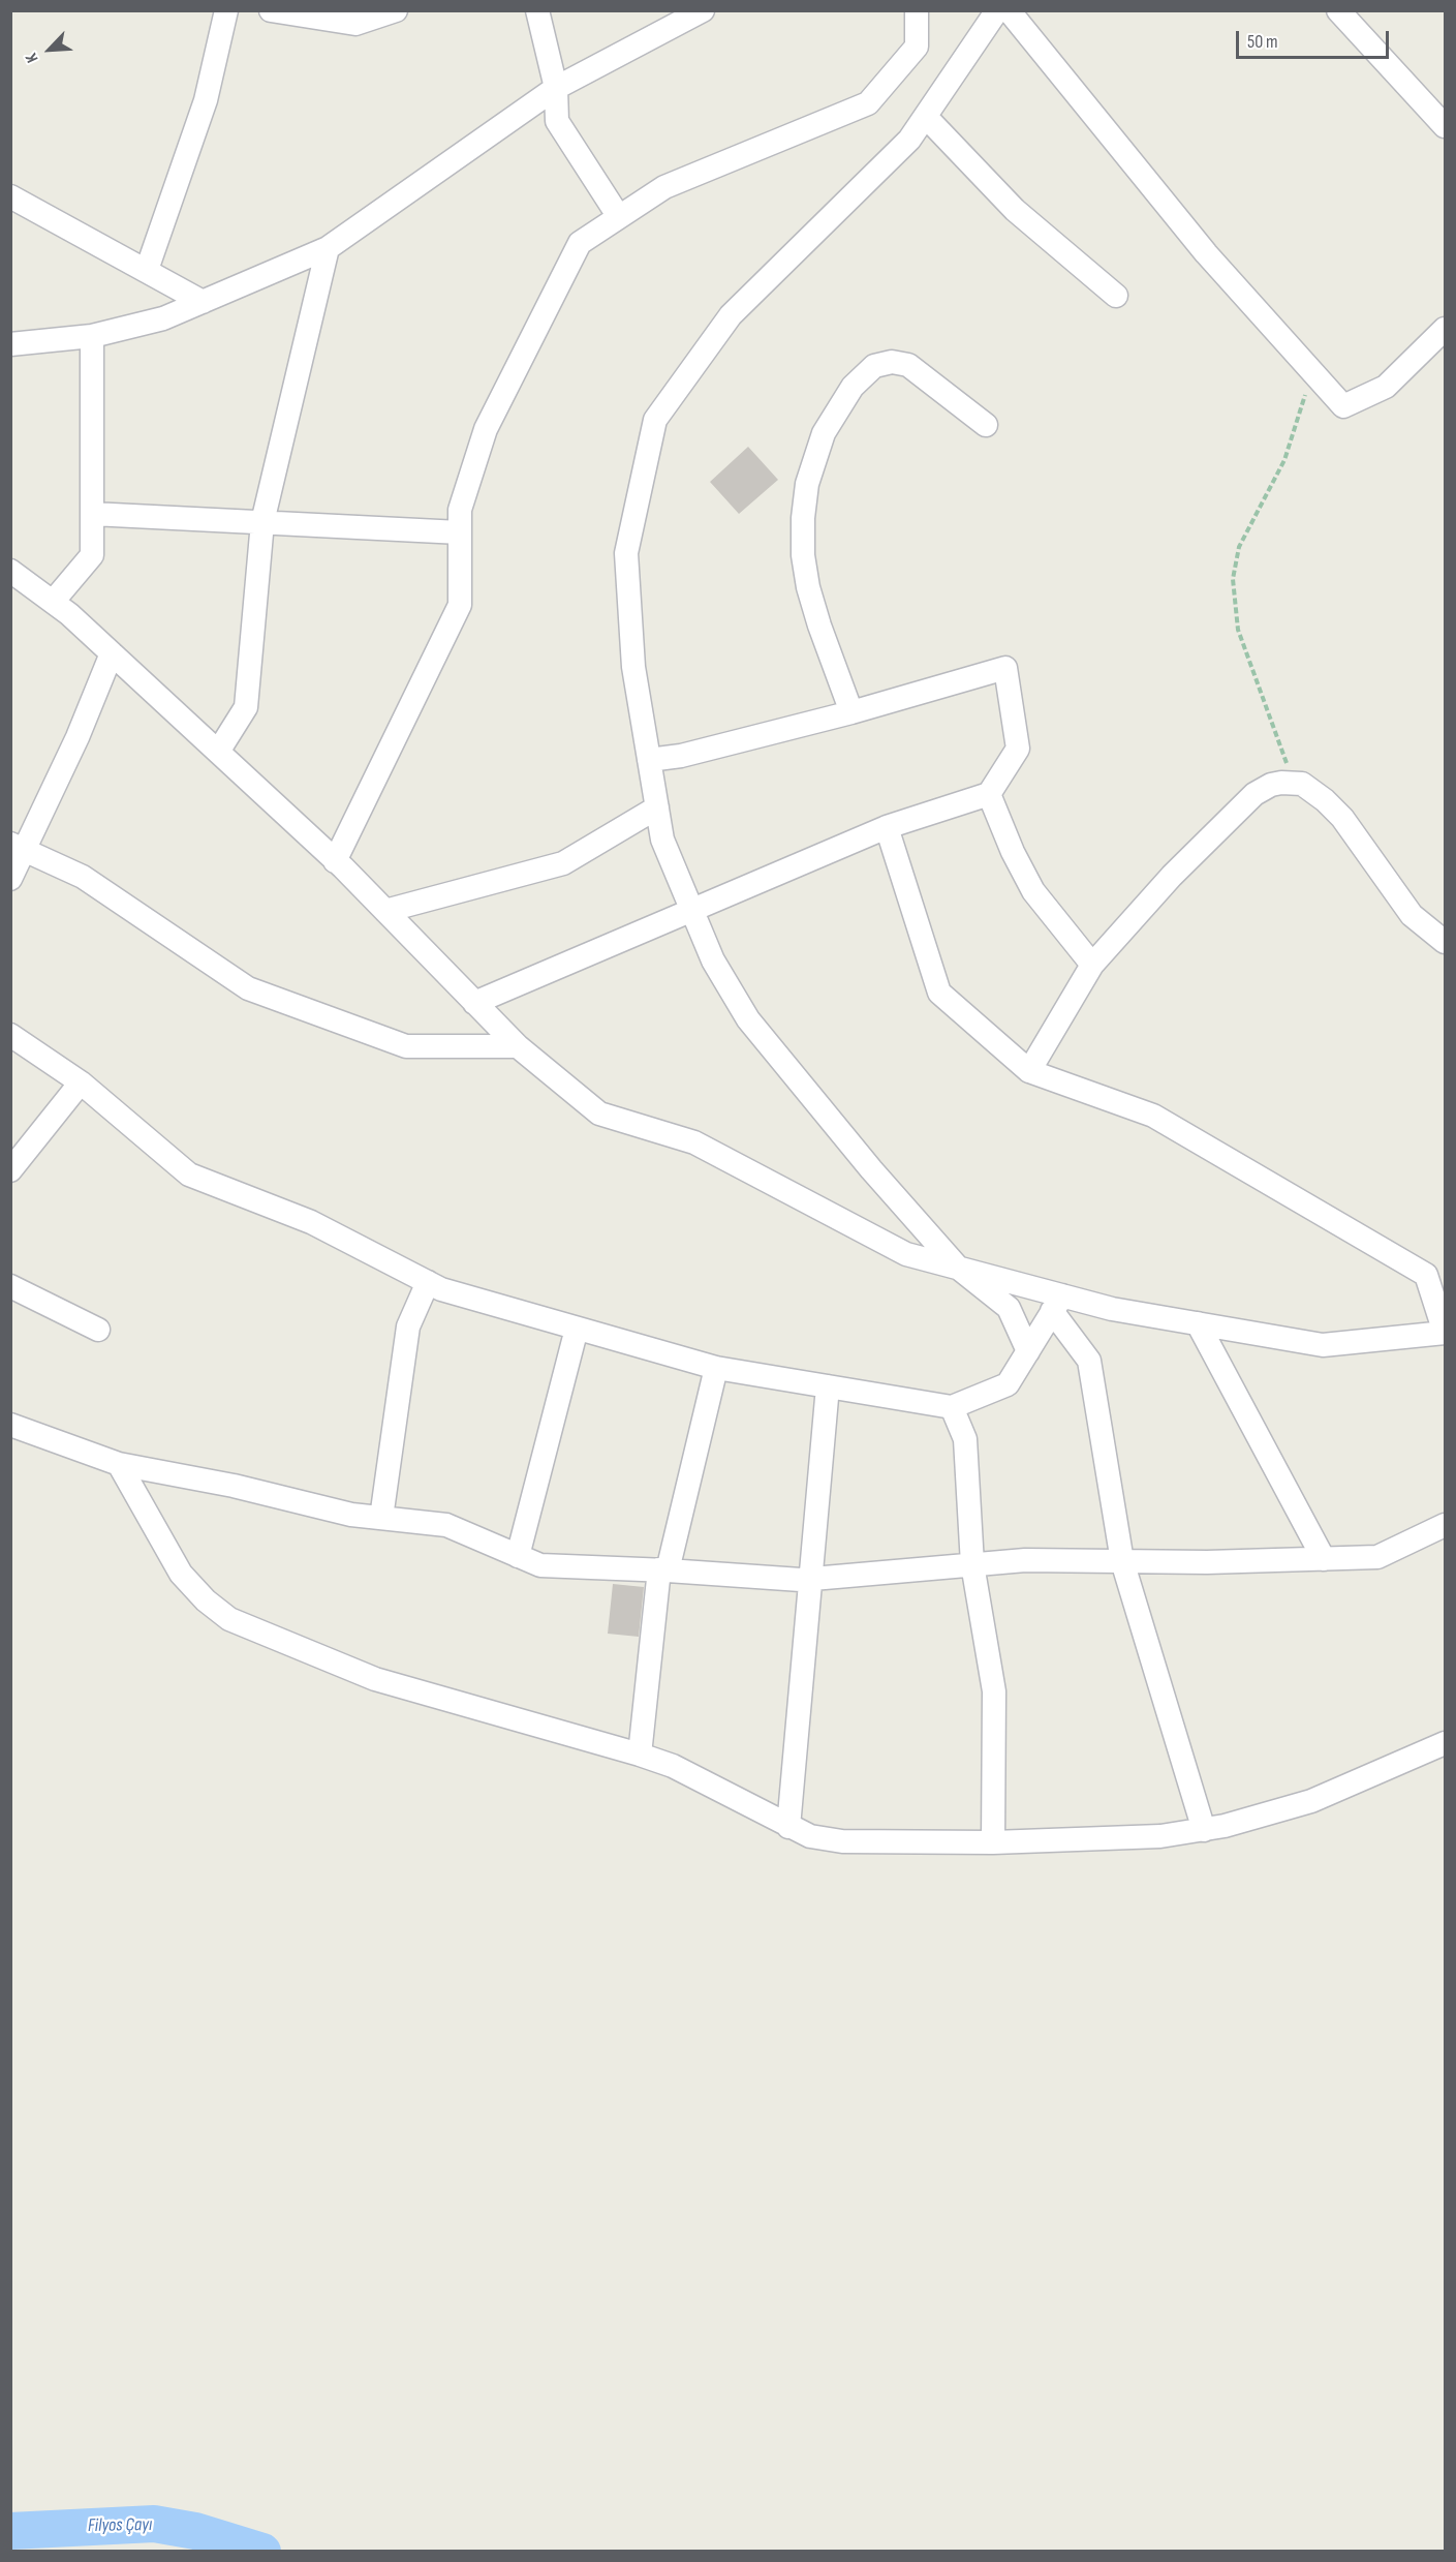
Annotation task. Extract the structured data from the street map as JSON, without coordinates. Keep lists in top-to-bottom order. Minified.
{"water":["Filyos Çayı"],"scale_bar":"50 m","north":"bottom left"}
